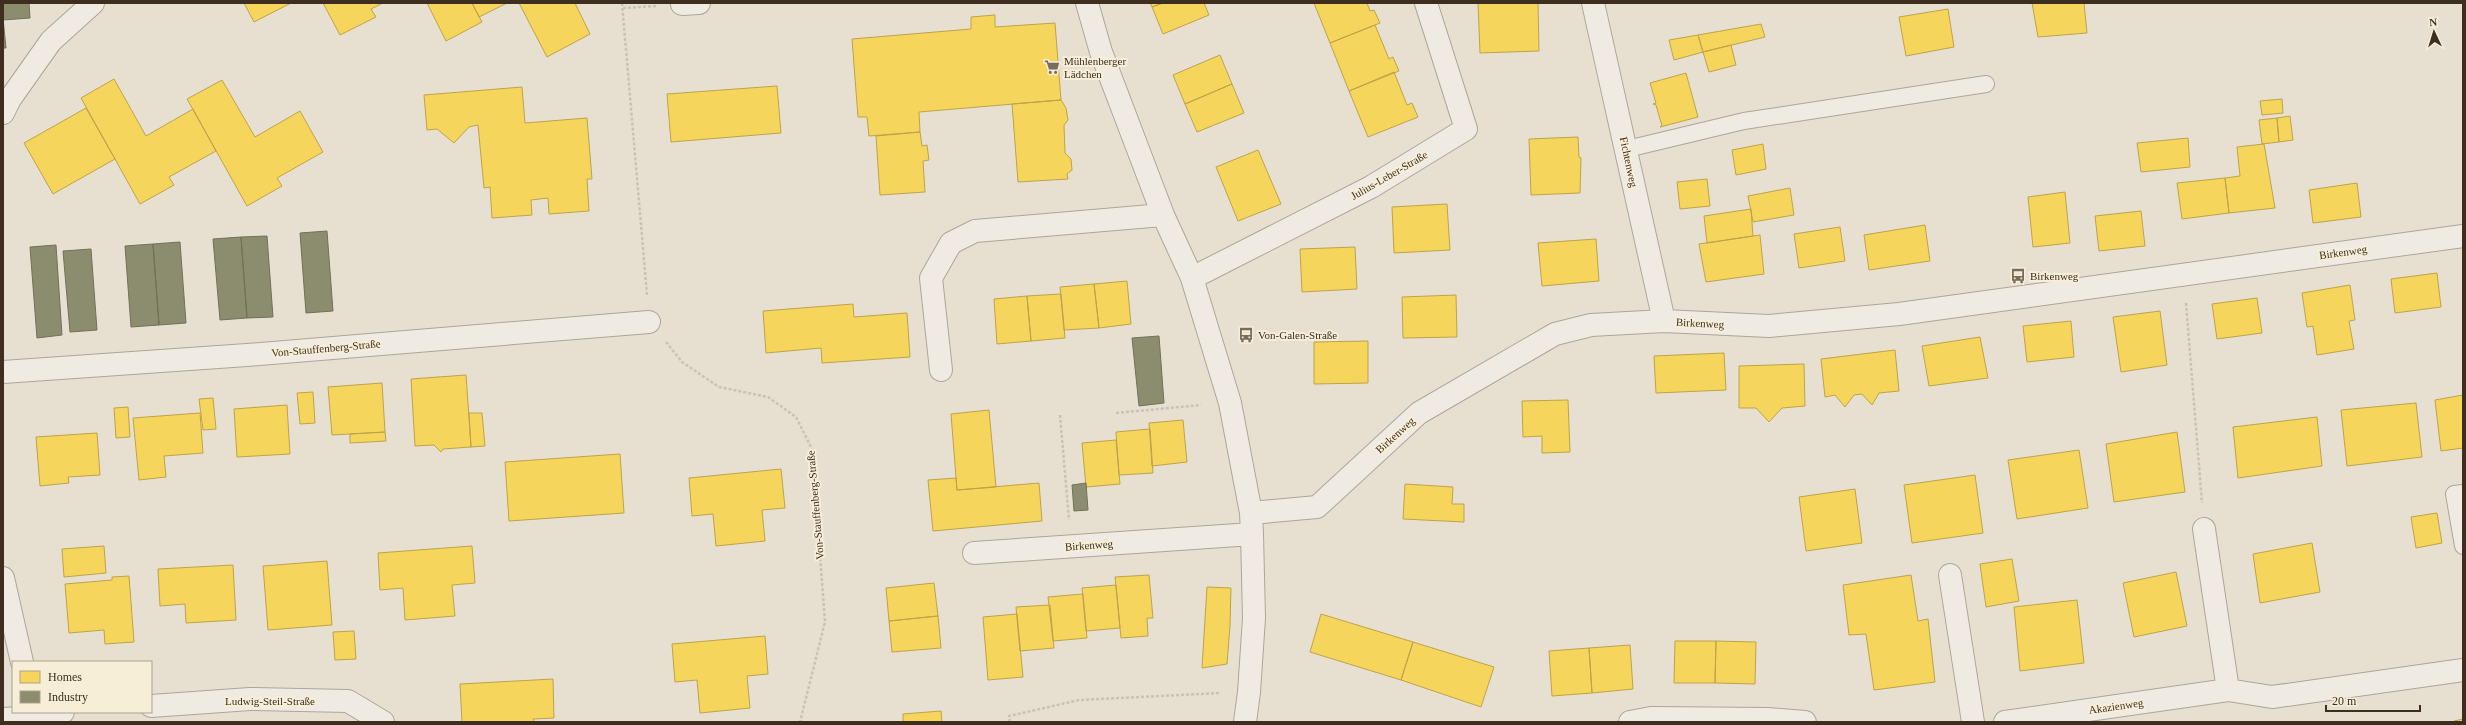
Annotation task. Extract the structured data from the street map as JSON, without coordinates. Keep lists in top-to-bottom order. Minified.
{"streets":{"street":["Fichtenweg","Julius-Leber-Straße","Birkenweg","Von-Stauffenberg-Straße","Ludwig-Steil-Straße","Akazienweg"]},"crossings":[["Fichtenweg","Birkenweg"]],"places":{"supermarket":["Mühlenberger Lädchen"],"bus stop":["Birkenweg","Von-Galen-Straße"]},"legend":["Homes","Industry"],"scale_bar":"20 m","north":"top"}
